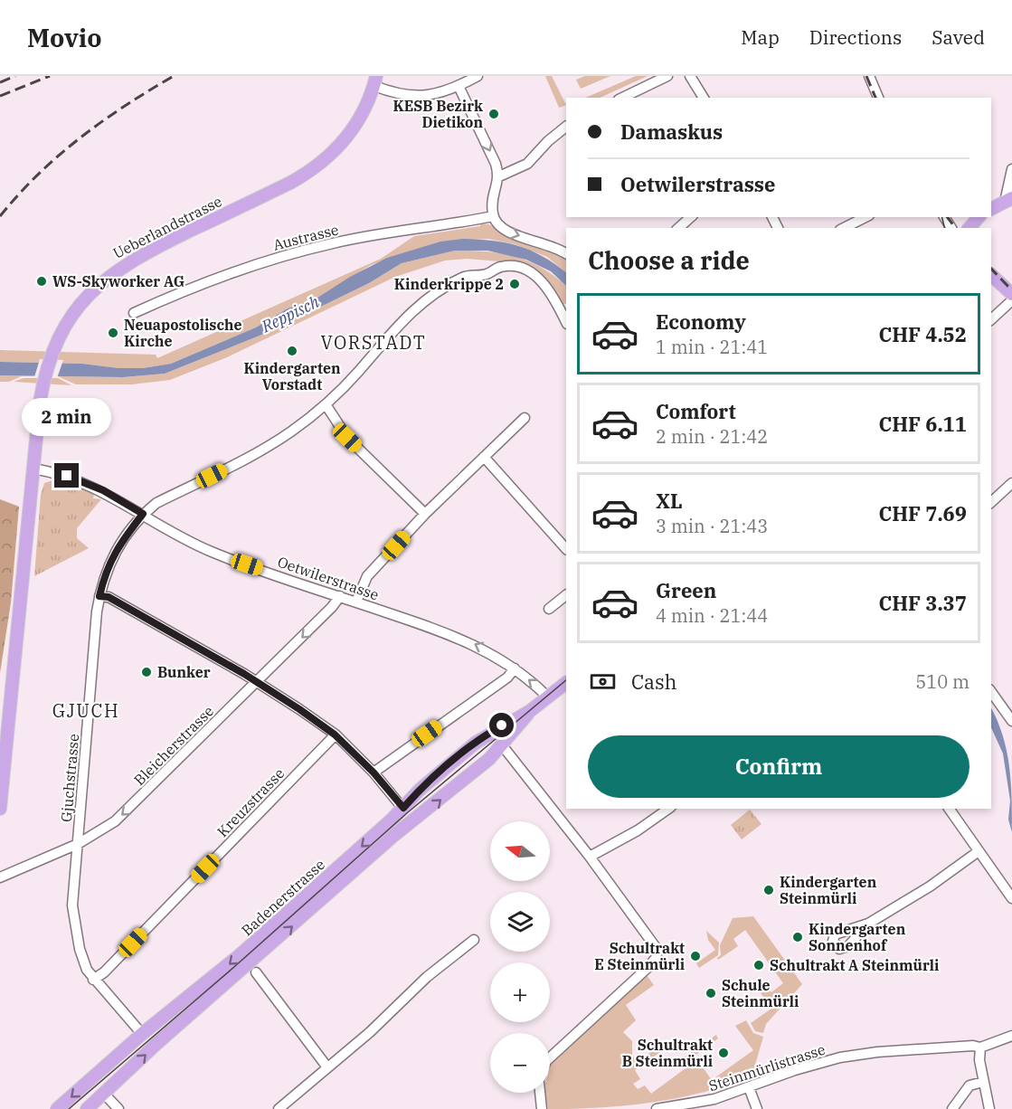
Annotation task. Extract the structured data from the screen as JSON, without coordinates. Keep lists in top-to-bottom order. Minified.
{"streets":{"main road":["Ueberlandstrasse","Badenerstrasse"],"street":["Austrasse","Oetwilerstrasse","Bleicherstrasse","Gjuchstrasse","Kreuzstrasse","Steinmürlistrasse"]},"crossings":[["Ueberlandstrasse","Oetwilerstrasse"],["Oetwilerstrasse","Bleicherstrasse"],["Oetwilerstrasse","Gjuchstrasse"],["Oetwilerstrasse","Badenerstrasse"],["Bleicherstrasse","Gjuchstrasse"],["Gjuchstrasse","Kreuzstrasse"],["Gjuchstrasse","Badenerstrasse"]],"one_way":["Oetwilerstrasse","Bleicherstrasse"],"districts":["VORSTADT","GJUCH"],"water":["Reppisch"],"places":["KESB Bezirk Dietikon","WS-Skyworker AG","Kinderkrippe 2","Neuapostolische Kirche","Kindergarten Vorstadt","Bunker","Kindergarten Steinmürli","Kindergarten Sonnenhof","Schultrakt E Steinmürli","Schultrakt A Steinmürli","Schule Steinmürli","Schultrakt B Steinmürli"],"north":"left","page":{"header":"Movio","nav":["Map","Directions","Saved"],"banner":["Damaskus","Oetwilerstrasse"],"heading":"Choose a ride","list":[{"name":"Economy","note":"1 min · 21:41","value":"CHF 4.52"},{"name":"Comfort","note":"2 min · 21:42","value":"CHF 6.11"},{"name":"XL","note":"3 min · 21:43","value":"CHF 7.69"},{"name":"Green","note":"4 min · 21:44","value":"CHF 3.37"}],"bubble":"2 min","pay":["Cash","510 m"],"buttons":"Confirm","map_buttons":["+","−"]}}
